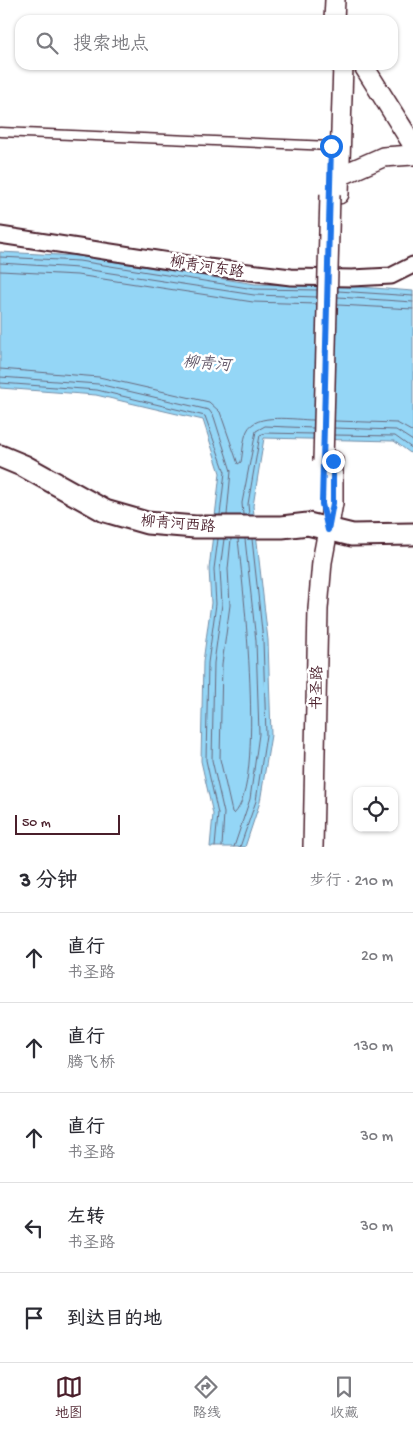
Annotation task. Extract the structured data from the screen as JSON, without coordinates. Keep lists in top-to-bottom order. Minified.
{"streets":{"main road":["柳青河西路"],"street":["柳青河东路","书圣路"]},"crossings":[["柳青河西路","书圣路"]],"water":["柳青河"],"scale_bar":"50 m","page":{"search":"搜索地点","scale":"50 m","heading":["3 分钟","步行 · 210 m"],"list":[["直行","书圣路","20 m"],["直行","腾飞桥","130 m"],["直行","书圣路","30 m"],["左转","书圣路","30 m"],"到达目的地"],"nav":["地图","路线","收藏"]}}
